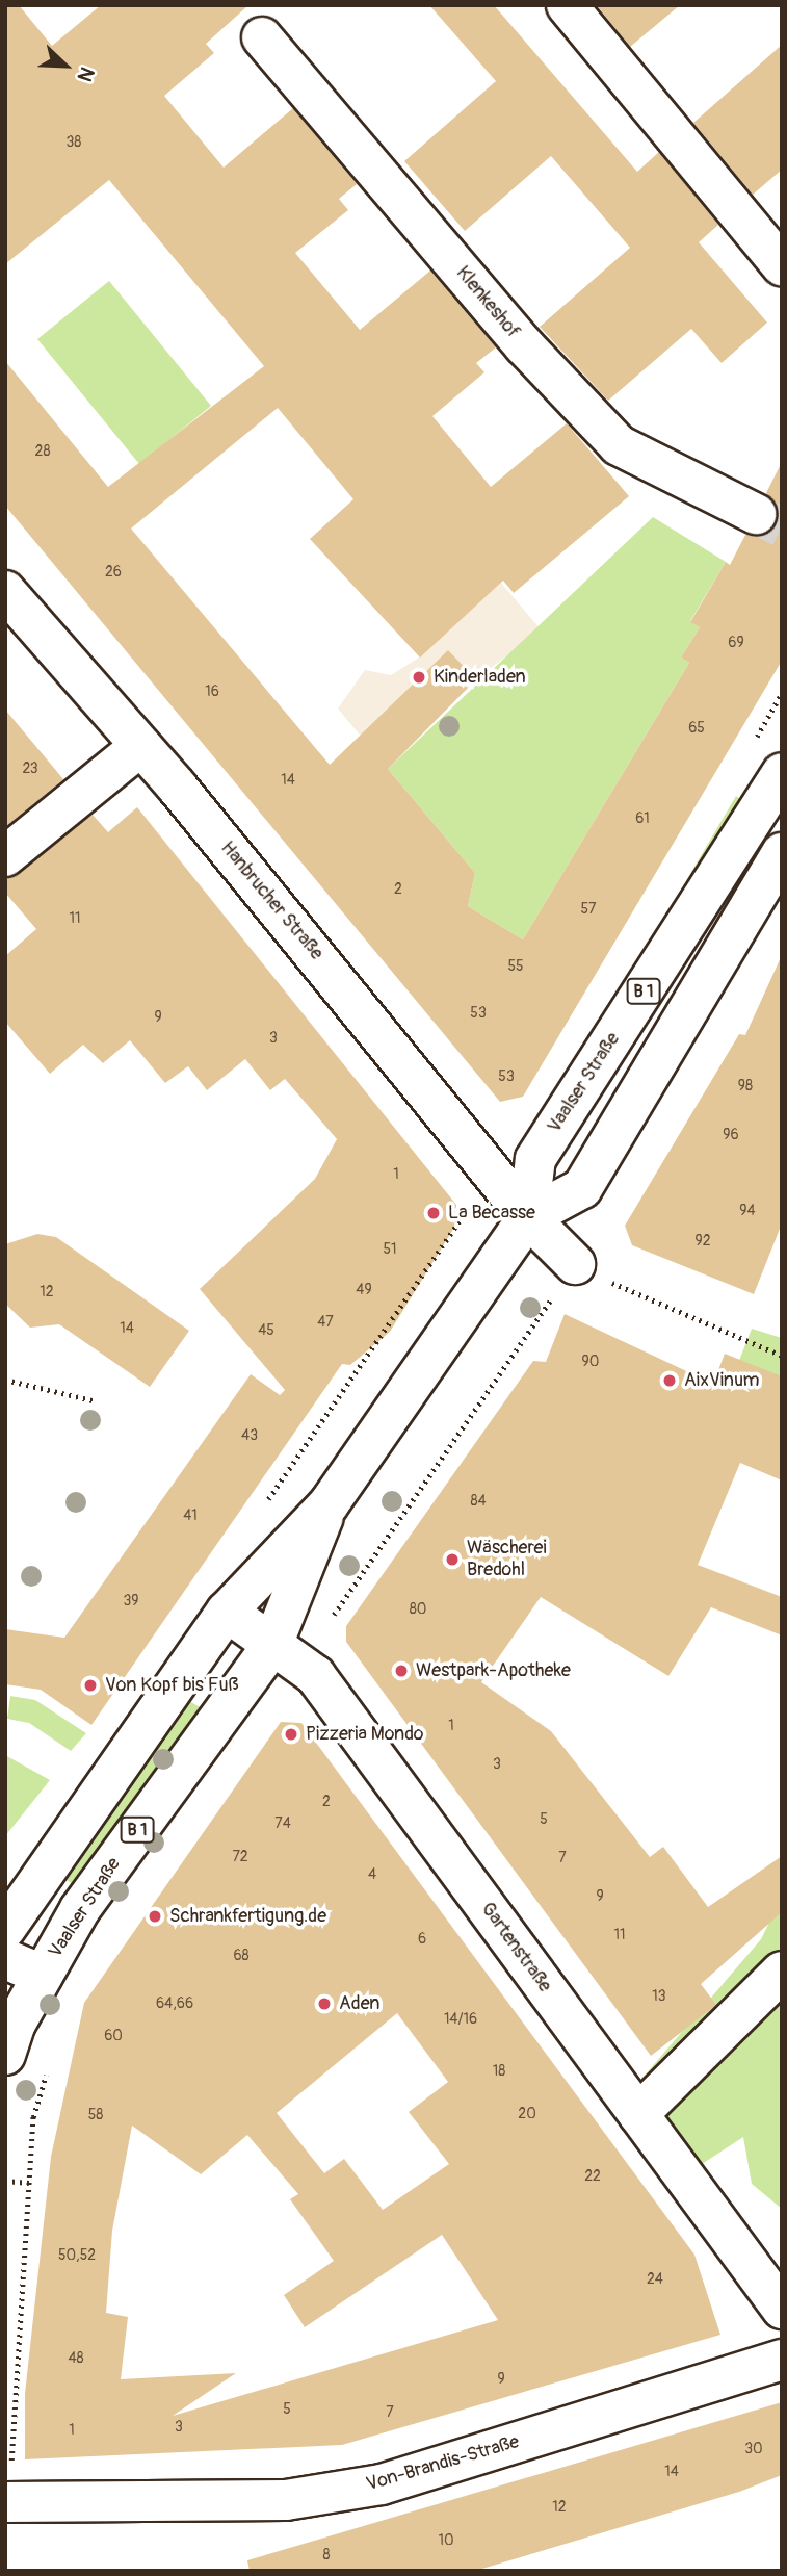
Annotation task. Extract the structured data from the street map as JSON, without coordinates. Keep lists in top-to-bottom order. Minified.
{"streets":{"street":["Klenkeshof","Hanbrucher Straße","B 1","Vaalser Straße","Gartenstraße","Von-Brandis-Straße"]},"crossings":[["Hanbrucher Straße","Vaalser Straße"],["Vaalser Straße","Gartenstraße"]],"places":["Kinderladen","La Becasse","AixVinum","Wäscherei Bredohl","Westpark-Apotheke","Von Kopf bis Fuß","Pizzeria Mondo","Schrankfertigung.de","Aden"],"house_numbers":["38","28","26","69","16","65","23","14","61","2","57","11","55","53","9","3","53","98","96","1","94","92","51","49","12","47","14","45","90","43","84","41","39","80","1","3","2","5","74","72","7","4","9","11","6","68","13","64,66","14/16","60","18","20","58","22","50,52","24","48","9","5","7","3","1","30","14","12","10","8"],"north":"bottom right"}
